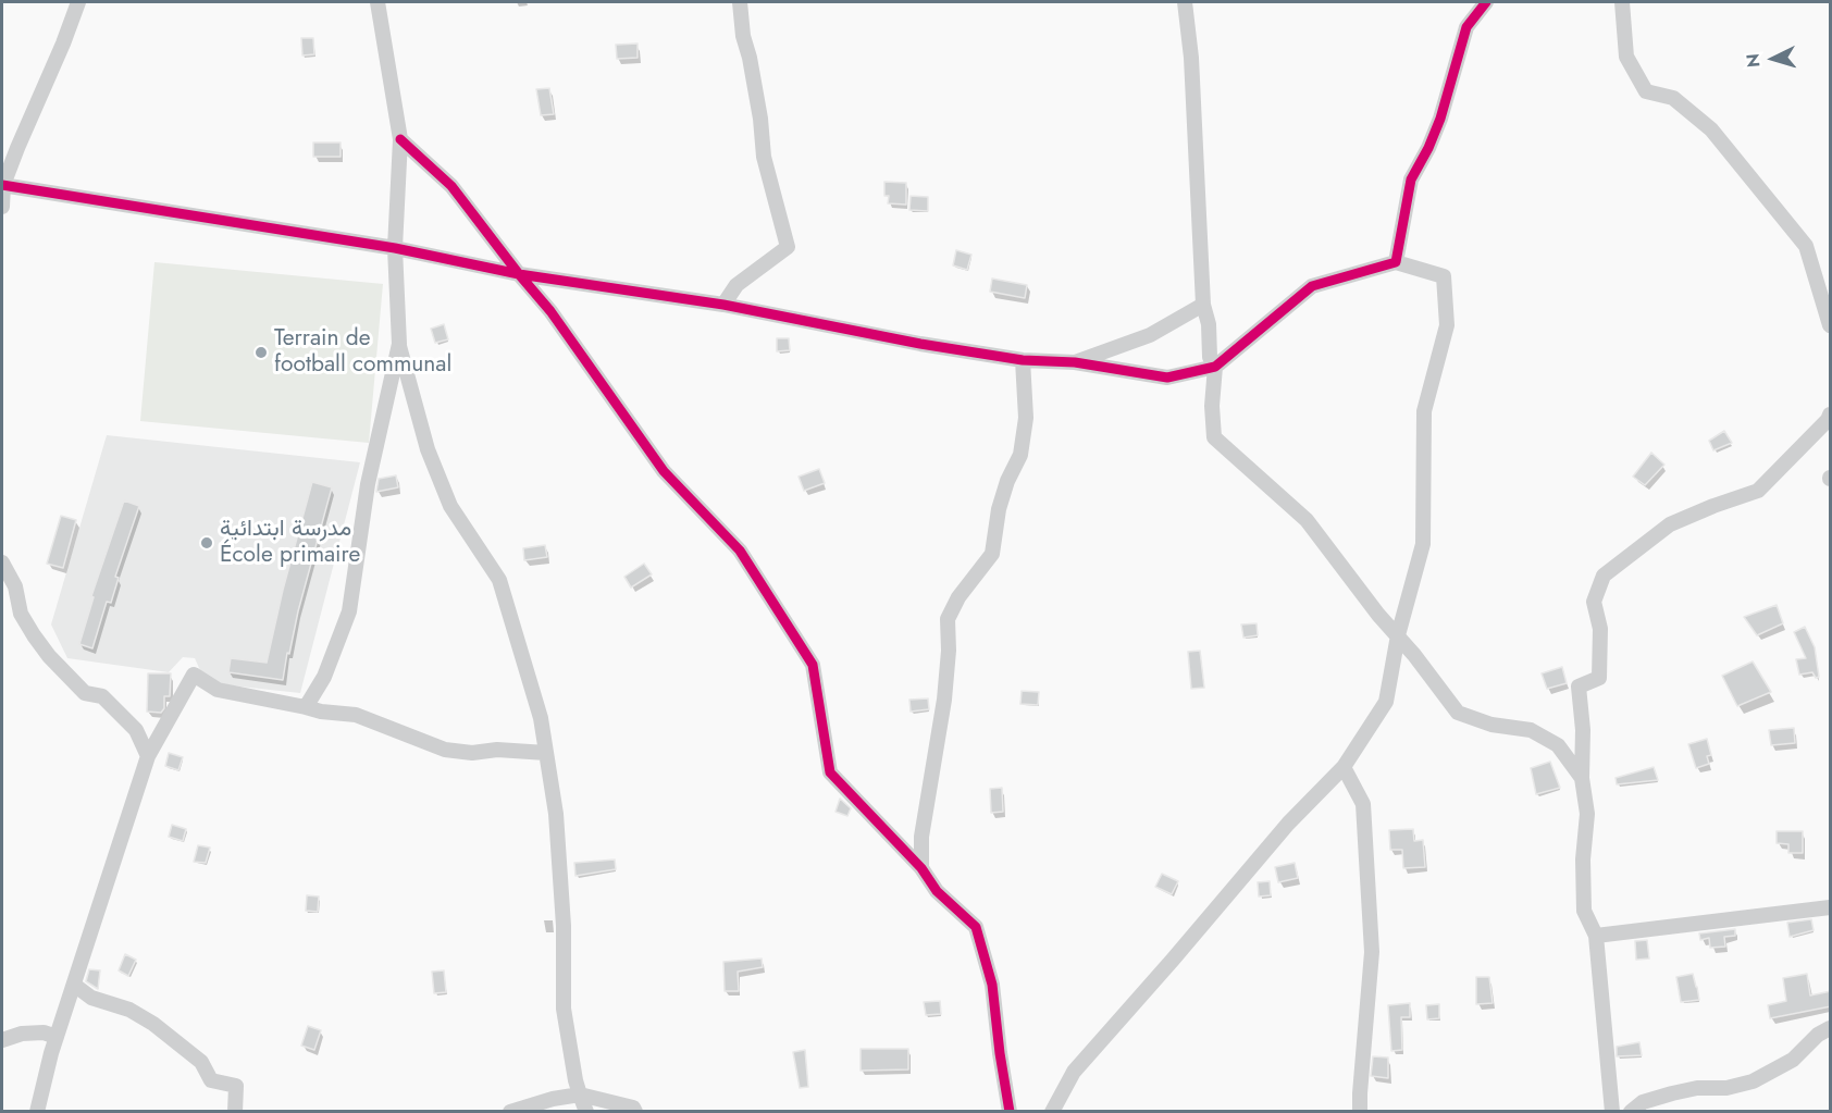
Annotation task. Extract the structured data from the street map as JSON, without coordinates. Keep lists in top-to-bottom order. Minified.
{"places":["Terrain de football communal","مدرسة ابتدائية École primaire"],"north":"left"}
